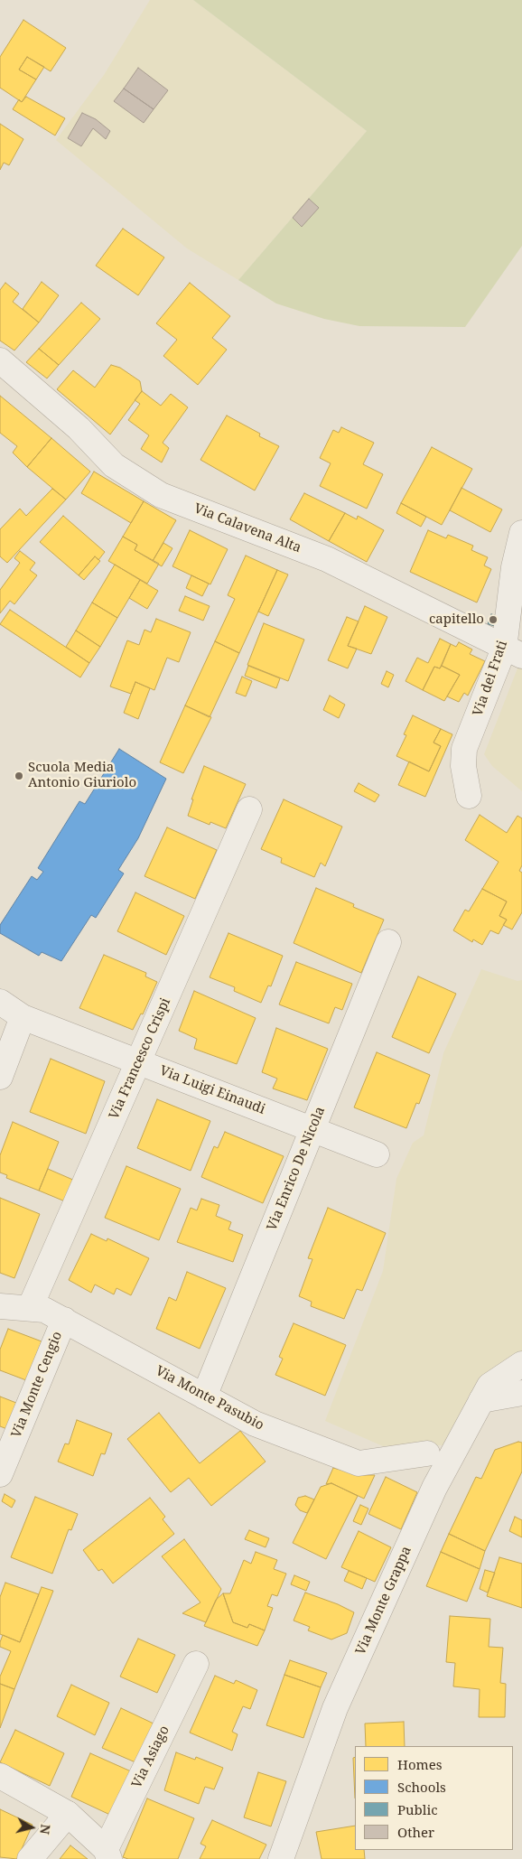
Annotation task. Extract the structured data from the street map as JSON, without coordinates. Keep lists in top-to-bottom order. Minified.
{"streets":{"street":["Via Calavena Alta","Via dei Frati","Via Francesco Crispi","Via Luigi Einaudi","Via Enrico De Nicola","Via Monte Cengio","Via Monte Pasubio","Via Monte Grappa","Via Asiago"]},"crossings":[["Via Calavena Alta","Via dei Frati"],["Via Francesco Crispi","Via Luigi Einaudi"],["Via Francesco Crispi","Via Monte Pasubio"],["Via Luigi Einaudi","Via Enrico De Nicola"],["Via Enrico De Nicola","Via Monte Pasubio"],["Via Monte Cengio","Via Monte Pasubio"]],"places":["capitello","Scuola Media Antonio Giuriolo"],"legend":["Homes","Schools","Public","Other"],"north":"right"}
